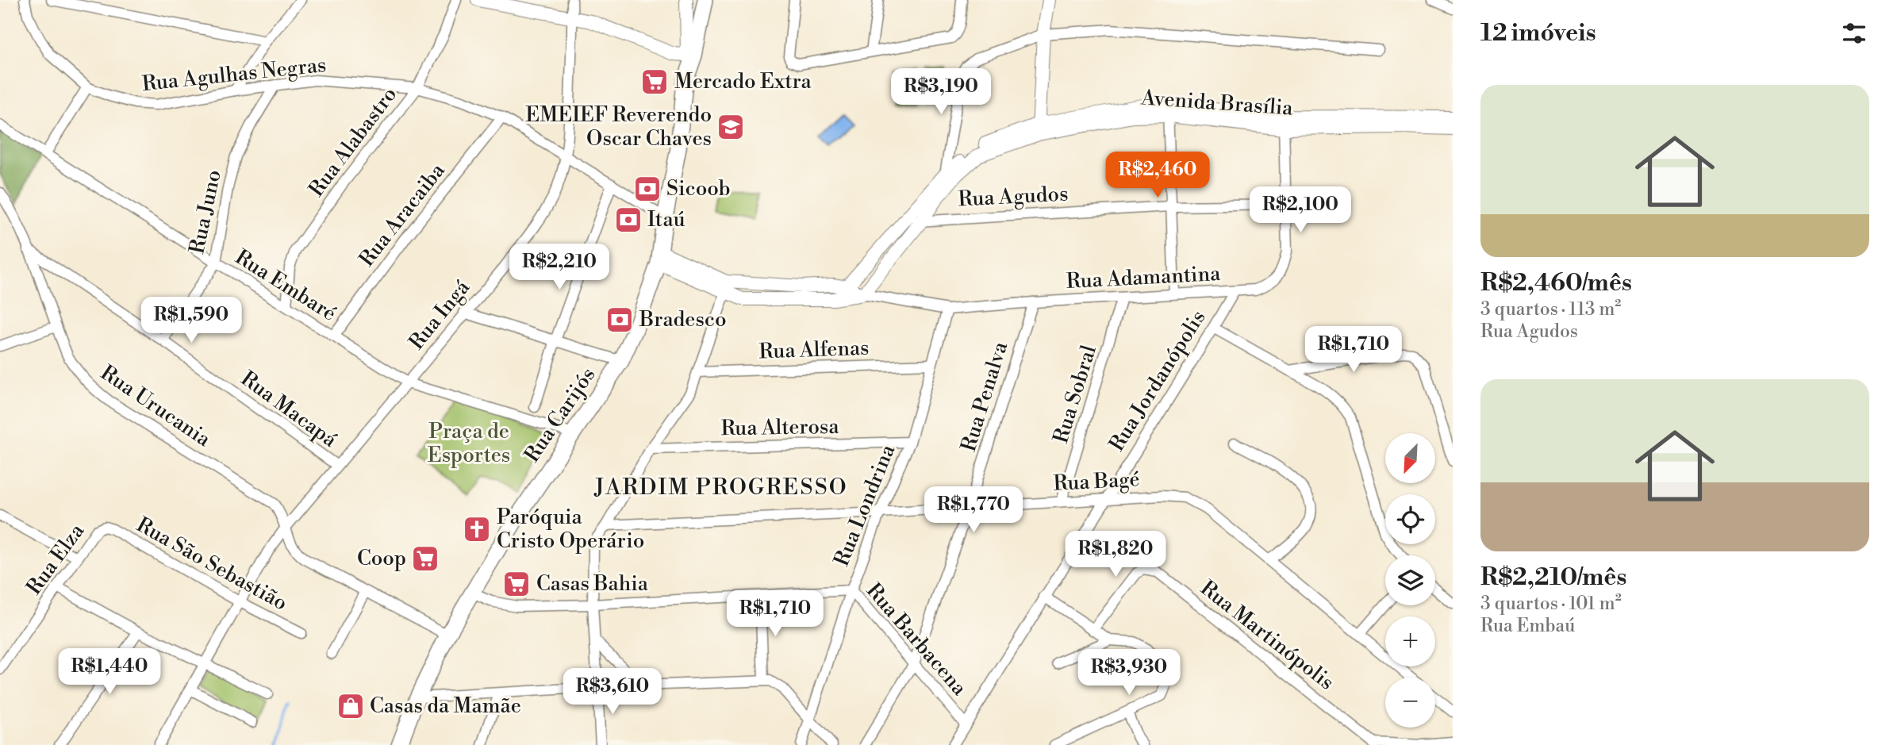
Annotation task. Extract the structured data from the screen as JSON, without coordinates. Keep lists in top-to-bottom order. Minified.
{"streets":{"main road":["Avenida Brasília","Rua Carijós"],"street":["Rua Agulhas Negras","Rua Alabastro","Rua Agudos","Rua Juno","Rua Aracaiba","Rua Adamantina","Rua Embaré","Rua Ingá","Rua Alfenas","Rua Jordanópolis","Rua Sobral","Rua Penalva","Rua Urucania","Rua Macapá","Rua Alterosa","Rua Bagé","Rua Londrina","Rua Elza","Rua São Sebastião","Rua Martinópolis","Rua Barbacena"]},"crossings":[["Rua Agulhas Negras","Rua Alabastro"],["Rua Agulhas Negras","Rua Juno"],["Rua Agulhas Negras","Rua Aracaiba"],["Rua Agulhas Negras","Rua Ingá"],["Rua Agulhas Negras","Rua Carijós"],["Avenida Brasília","Rua Agudos"],["Avenida Brasília","Rua Adamantina"],["Rua Alabastro","Rua Embaré"],["Rua Agudos","Rua Adamantina"],["Rua Juno","Rua Embaré"],["Rua Juno","Rua Macapá"],["Rua Aracaiba","Rua Embaré"],["Rua Adamantina","Rua Jordanópolis"],["Rua Adamantina","Rua Sobral"],["Rua Adamantina","Rua Penalva"],["Rua Adamantina","Rua Londrina"],["Rua Embaré","Rua Ingá"],["Rua Embaré","Rua Carijós"],["Rua Ingá","Rua Urucania"],["Rua Ingá","Rua Macapá"],["Rua Ingá","Rua São Sebastião"],["Rua Alfenas","Rua Londrina"],["Rua Jordanópolis","Rua Bagé"],["Rua Jordanópolis","Rua Barbacena"],["Rua Sobral","Rua Bagé"],["Rua Penalva","Rua Bagé"],["Rua Penalva","Rua Barbacena"],["Rua Urucania","Rua Macapá"],["Rua Urucania","Rua Carijós"],["Rua Carijós","Rua Barbacena"],["Rua Alterosa","Rua Londrina"],["Rua Bagé","Rua Londrina"],["Rua Londrina","Rua Barbacena"],["Rua Elza","Rua São Sebastião"]],"districts":["JARDIM PROGRESSO"],"parks":["Praça de Esportes"],"places":{"supermarket":["Mercado Extra","Coop","Casas Bahia"],"school or university":["EMEIEF Reverendo Oscar Chaves"],"bank":["Sicoob","Itaú","Bradesco"],"church":["Paróquia Cristo Operário"],"shop":["Casas da Mamãe"]},"north":"bottom left","page":{"heading":"12 imóveis","list":[{"name":"R$2,460/mês","note":"3 quartos · 113 m² · Rua Agudos"},{"name":"R$2,210/mês","note":"3 quartos · 101 m² · Rua Embaú"}],"price":["R$3,190","R$2,460","R$2,100","R$2,210","R$1,590","R$1,710","R$1,770","R$1,820","R$1,710","R$1,440","R$3,930","R$3,610"],"map_buttons":["+","−"]}}
